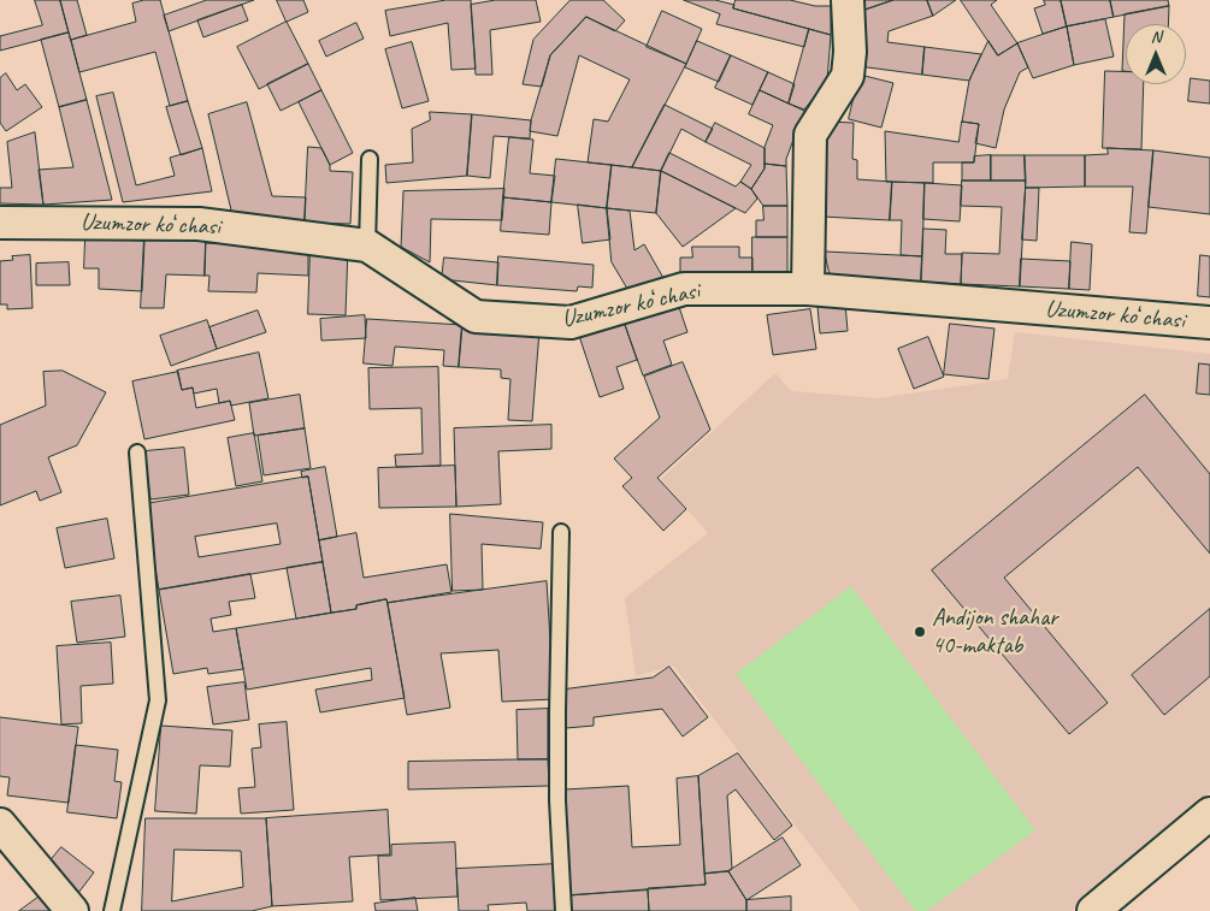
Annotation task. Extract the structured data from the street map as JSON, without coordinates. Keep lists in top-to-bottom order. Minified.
{"streets":{"street":["Uzumzor koʻchasi"]},"places":["Andijon shahar 40-maktab"],"north":"top"}
